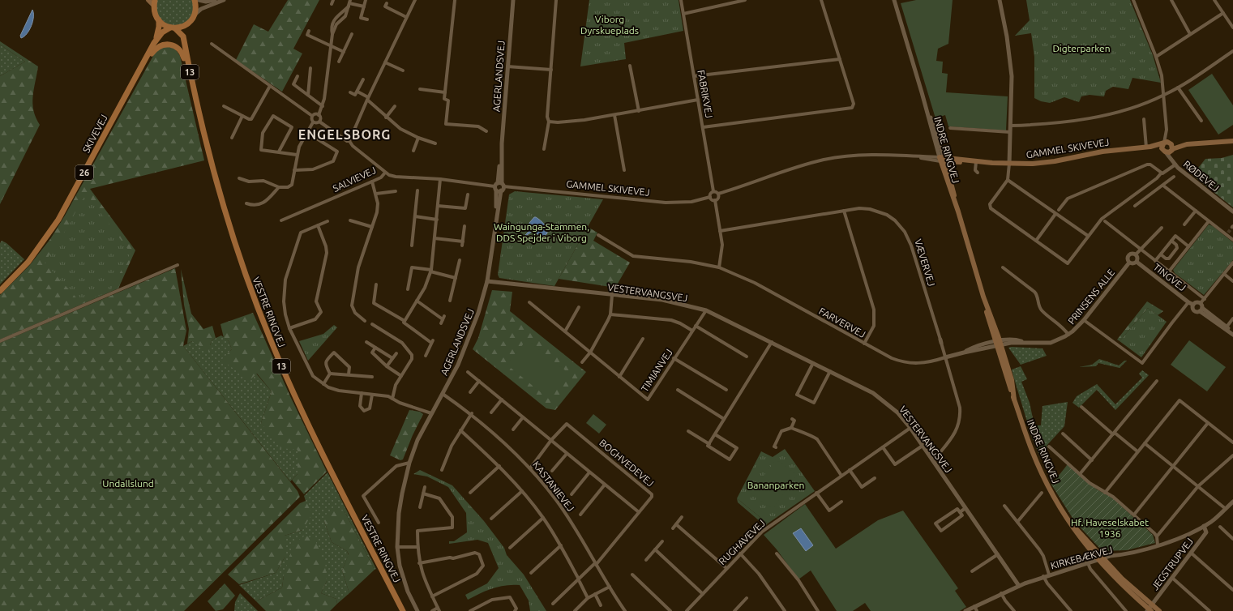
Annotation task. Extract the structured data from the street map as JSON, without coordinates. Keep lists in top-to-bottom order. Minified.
{"streets":{"main road":["13","SKIVEVEJ","GAMMEL SKIVEVEJ","INDRE RINGVEJ","26","VESTRE RINGVEJ"],"street":["AGERLANDSVEJ","FABRIKVEJ","RØDEVEJ","SALVIEVEJ","VÆVERVEJ","TINGVEJ","VESTERVANGSVEJ","PRINSENS ALLE","FARVERVEJ","TIMIANVEJ","BOGHVEDEVEJ","KASTANIEVEJ","RUGHAVEVEJ","KIRKEBÆKVEJ","JEGSTRUPVEJ"]},"crossings":[["13","SKIVEVEJ"],["13","VESTRE RINGVEJ"],["AGERLANDSVEJ","GAMMEL SKIVEVEJ"],["AGERLANDSVEJ","SALVIEVEJ"],["AGERLANDSVEJ","VESTERVANGSVEJ"],["AGERLANDSVEJ","KASTANIEVEJ"],["FABRIKVEJ","GAMMEL SKIVEVEJ"],["SKIVEVEJ","26"],["SKIVEVEJ","VESTRE RINGVEJ"],["GAMMEL SKIVEVEJ","INDRE RINGVEJ"],["GAMMEL SKIVEVEJ","RØDEVEJ"],["GAMMEL SKIVEVEJ","SALVIEVEJ"],["INDRE RINGVEJ","PRINSENS ALLE"],["INDRE RINGVEJ","FARVERVEJ"],["INDRE RINGVEJ","KIRKEBÆKVEJ"],["INDRE RINGVEJ","JEGSTRUPVEJ"],["26","VESTRE RINGVEJ"],["VÆVERVEJ","VESTERVANGSVEJ"],["VÆVERVEJ","FARVERVEJ"],["TINGVEJ","PRINSENS ALLE"],["VESTERVANGSVEJ","TIMIANVEJ"],["VESTERVANGSVEJ","RUGHAVEVEJ"],["VESTERVANGSVEJ","KIRKEBÆKVEJ"],["PRINSENS ALLE","FARVERVEJ"],["BOGHVEDEVEJ","KASTANIEVEJ"],["KIRKEBÆKVEJ","JEGSTRUPVEJ"]],"districts":["ENGELSBORG"],"parks":["Viborg Dyrskueplads","Digterparken","Waingunga-Stammen, DDS Spejder i Viborg","Undallslund","Bananparken","Hf. Haveselskabet 1936"]}
